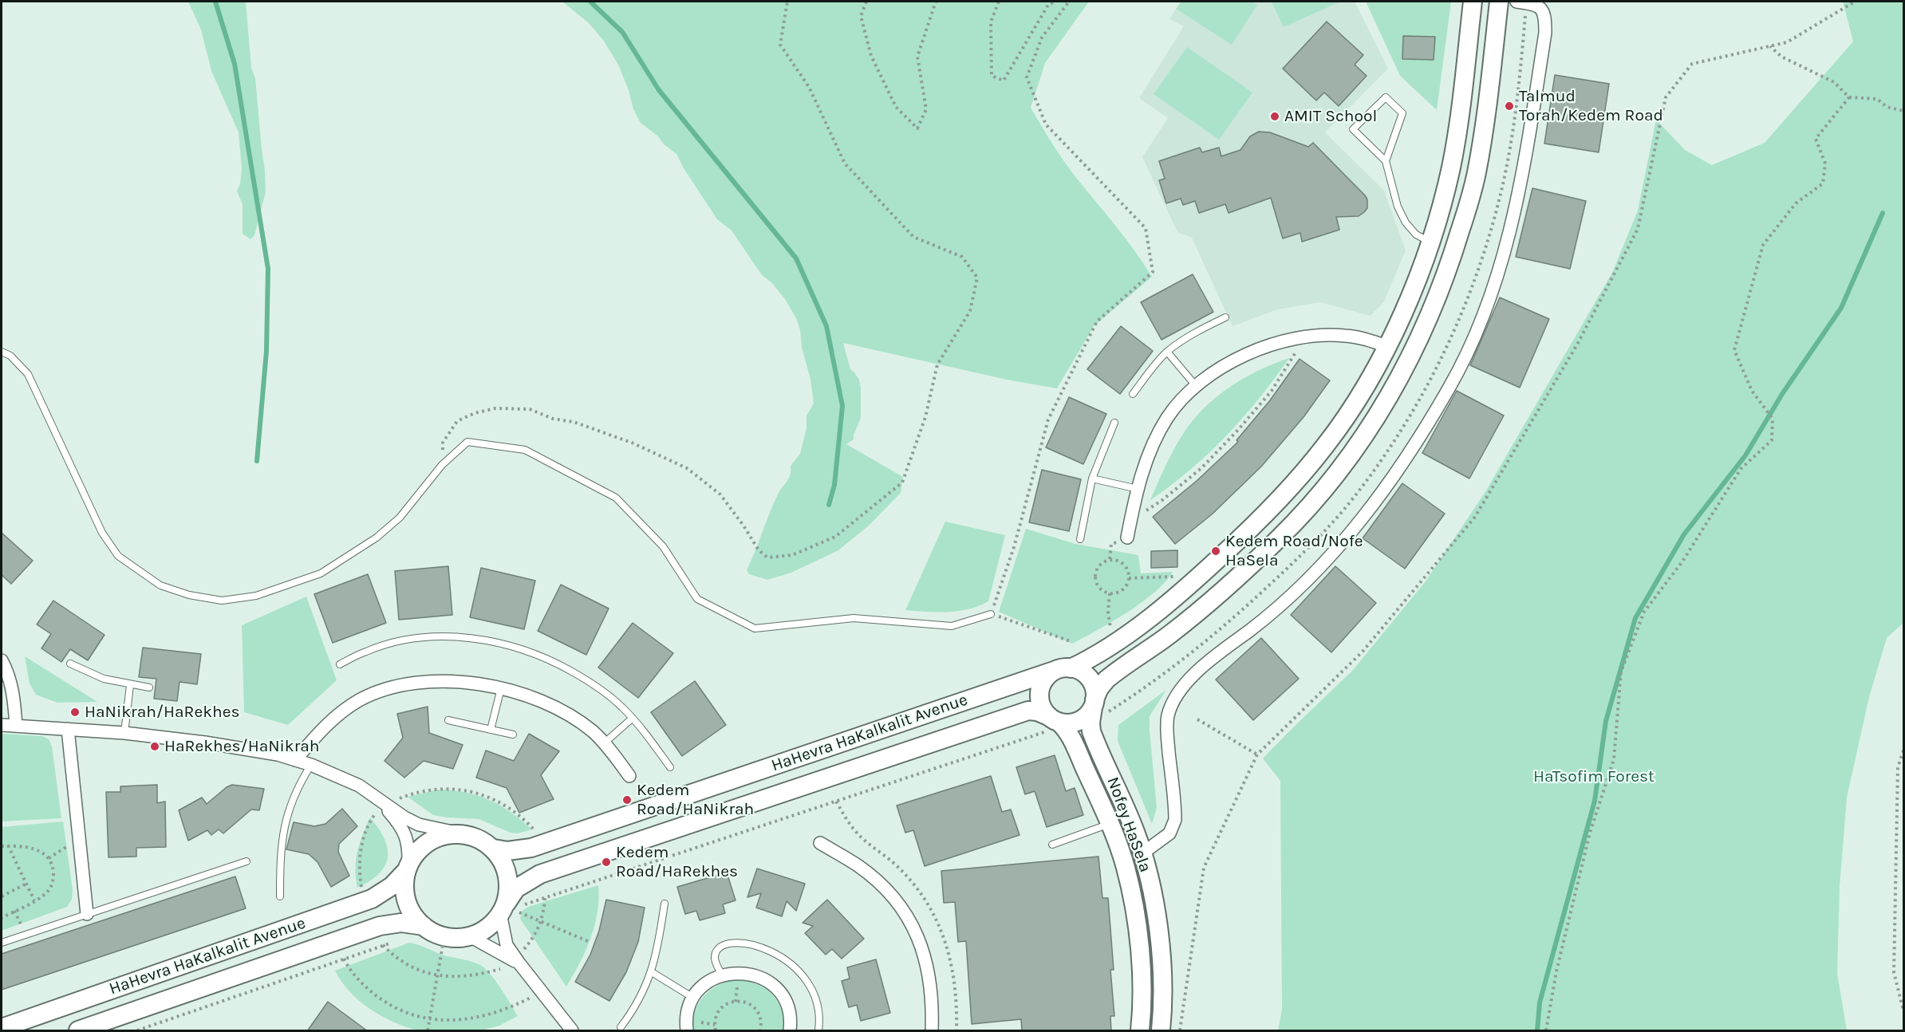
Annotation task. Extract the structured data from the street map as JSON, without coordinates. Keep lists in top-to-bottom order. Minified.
{"streets":{"main road":["HaHevra HaKalkalit Avenue","Nofey HaSela"]},"crossings":[["HaHevra HaKalkalit Avenue","Nofey HaSela"]],"parks":["HaTsofim Forest"],"places":["Talmud Torah/Kedem Road","AMIT School","Kedem Road/Nofe HaSela","HaNikrah/HaRekhes","HaRekhes/HaNikrah","Kedem Road/HaNikrah","Kedem Road/HaRekhes"]}
